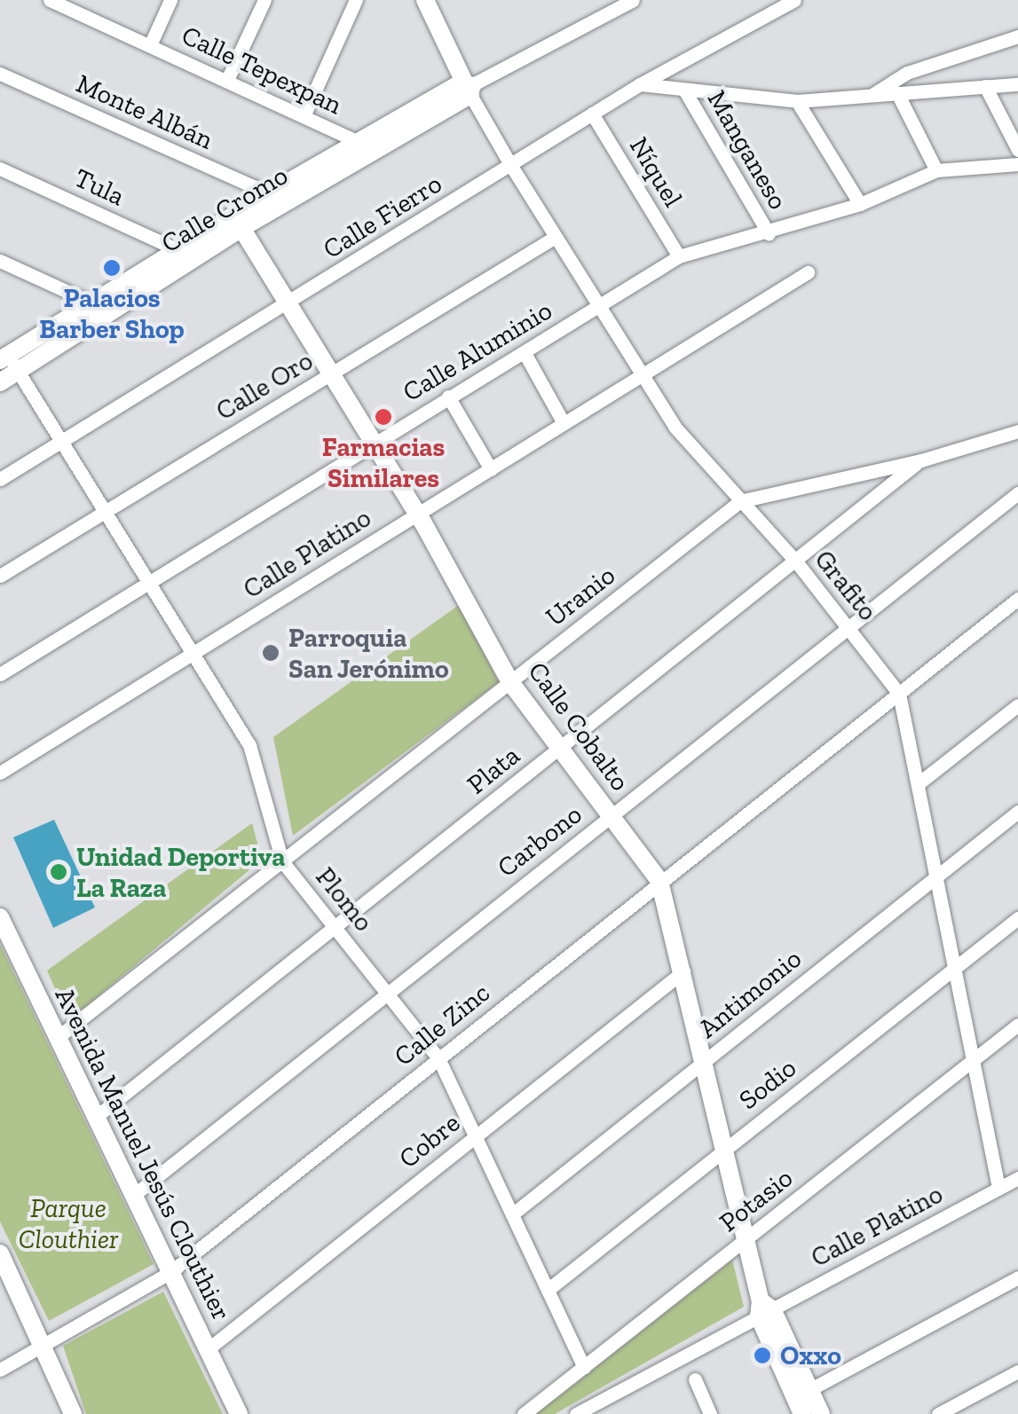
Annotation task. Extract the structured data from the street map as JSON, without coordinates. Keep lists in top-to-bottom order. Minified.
{"streets":{"street":["Calle Tepexpan","Monte Albán","Manganeso","Níquel","Tula","Calle Cromo","Calle Fierro","Calle Aluminio","Calle Oro","Calle Platino","Grafito","Uranio","Calle Cobalto","Plata","Carbono","Plomo","Antimonio","Calle Zinc","Sodio","Cobre","Avenida Manuel Jesús Clouthier","Potasio"]},"crossings":[["Calle Tepexpan","Calle Cromo"],["Monte Albán","Calle Cromo"],["Manganeso","Calle Aluminio"],["Níquel","Calle Fierro"],["Níquel","Calle Aluminio"],["Tula","Calle Cromo"],["Calle Cromo","Grafito"],["Calle Cromo","Calle Cobalto"],["Calle Cromo","Plomo"],["Calle Fierro","Grafito"],["Calle Fierro","Calle Cobalto"],["Calle Fierro","Plomo"],["Calle Aluminio","Grafito"],["Calle Aluminio","Calle Cobalto"],["Calle Aluminio","Plomo"],["Calle Oro","Grafito"],["Calle Oro","Calle Cobalto"],["Calle Oro","Plomo"],["Calle Platino","Grafito"],["Calle Platino","Calle Cobalto"],["Calle Platino","Plomo"],["Grafito","Uranio"],["Grafito","Plata"],["Grafito","Carbono"],["Grafito","Antimonio"],["Grafito","Calle Zinc"],["Grafito","Sodio"],["Grafito","Potasio"],["Uranio","Calle Cobalto"],["Uranio","Plata"],["Uranio","Plomo"],["Uranio","Avenida Manuel Jesús Clouthier"],["Calle Cobalto","Plata"],["Calle Cobalto","Carbono"],["Calle Cobalto","Antimonio"],["Calle Cobalto","Calle Zinc"],["Calle Cobalto","Sodio"],["Calle Cobalto","Cobre"],["Calle Cobalto","Potasio"],["Plata","Plomo"],["Plata","Avenida Manuel Jesús Clouthier"],["Carbono","Plomo"],["Carbono","Avenida Manuel Jesús Clouthier"],["Plomo","Antimonio"],["Plomo","Calle Zinc"],["Plomo","Sodio"],["Plomo","Cobre"],["Plomo","Potasio"],["Calle Zinc","Avenida Manuel Jesús Clouthier"],["Cobre","Avenida Manuel Jesús Clouthier"]],"parks":["Parque Clouthier"],"places":["Palacios Barber Shop","Farmacias Similares","Parroquia San Jerónimo","Unidad Deportiva La Raza","Oxxo"]}
